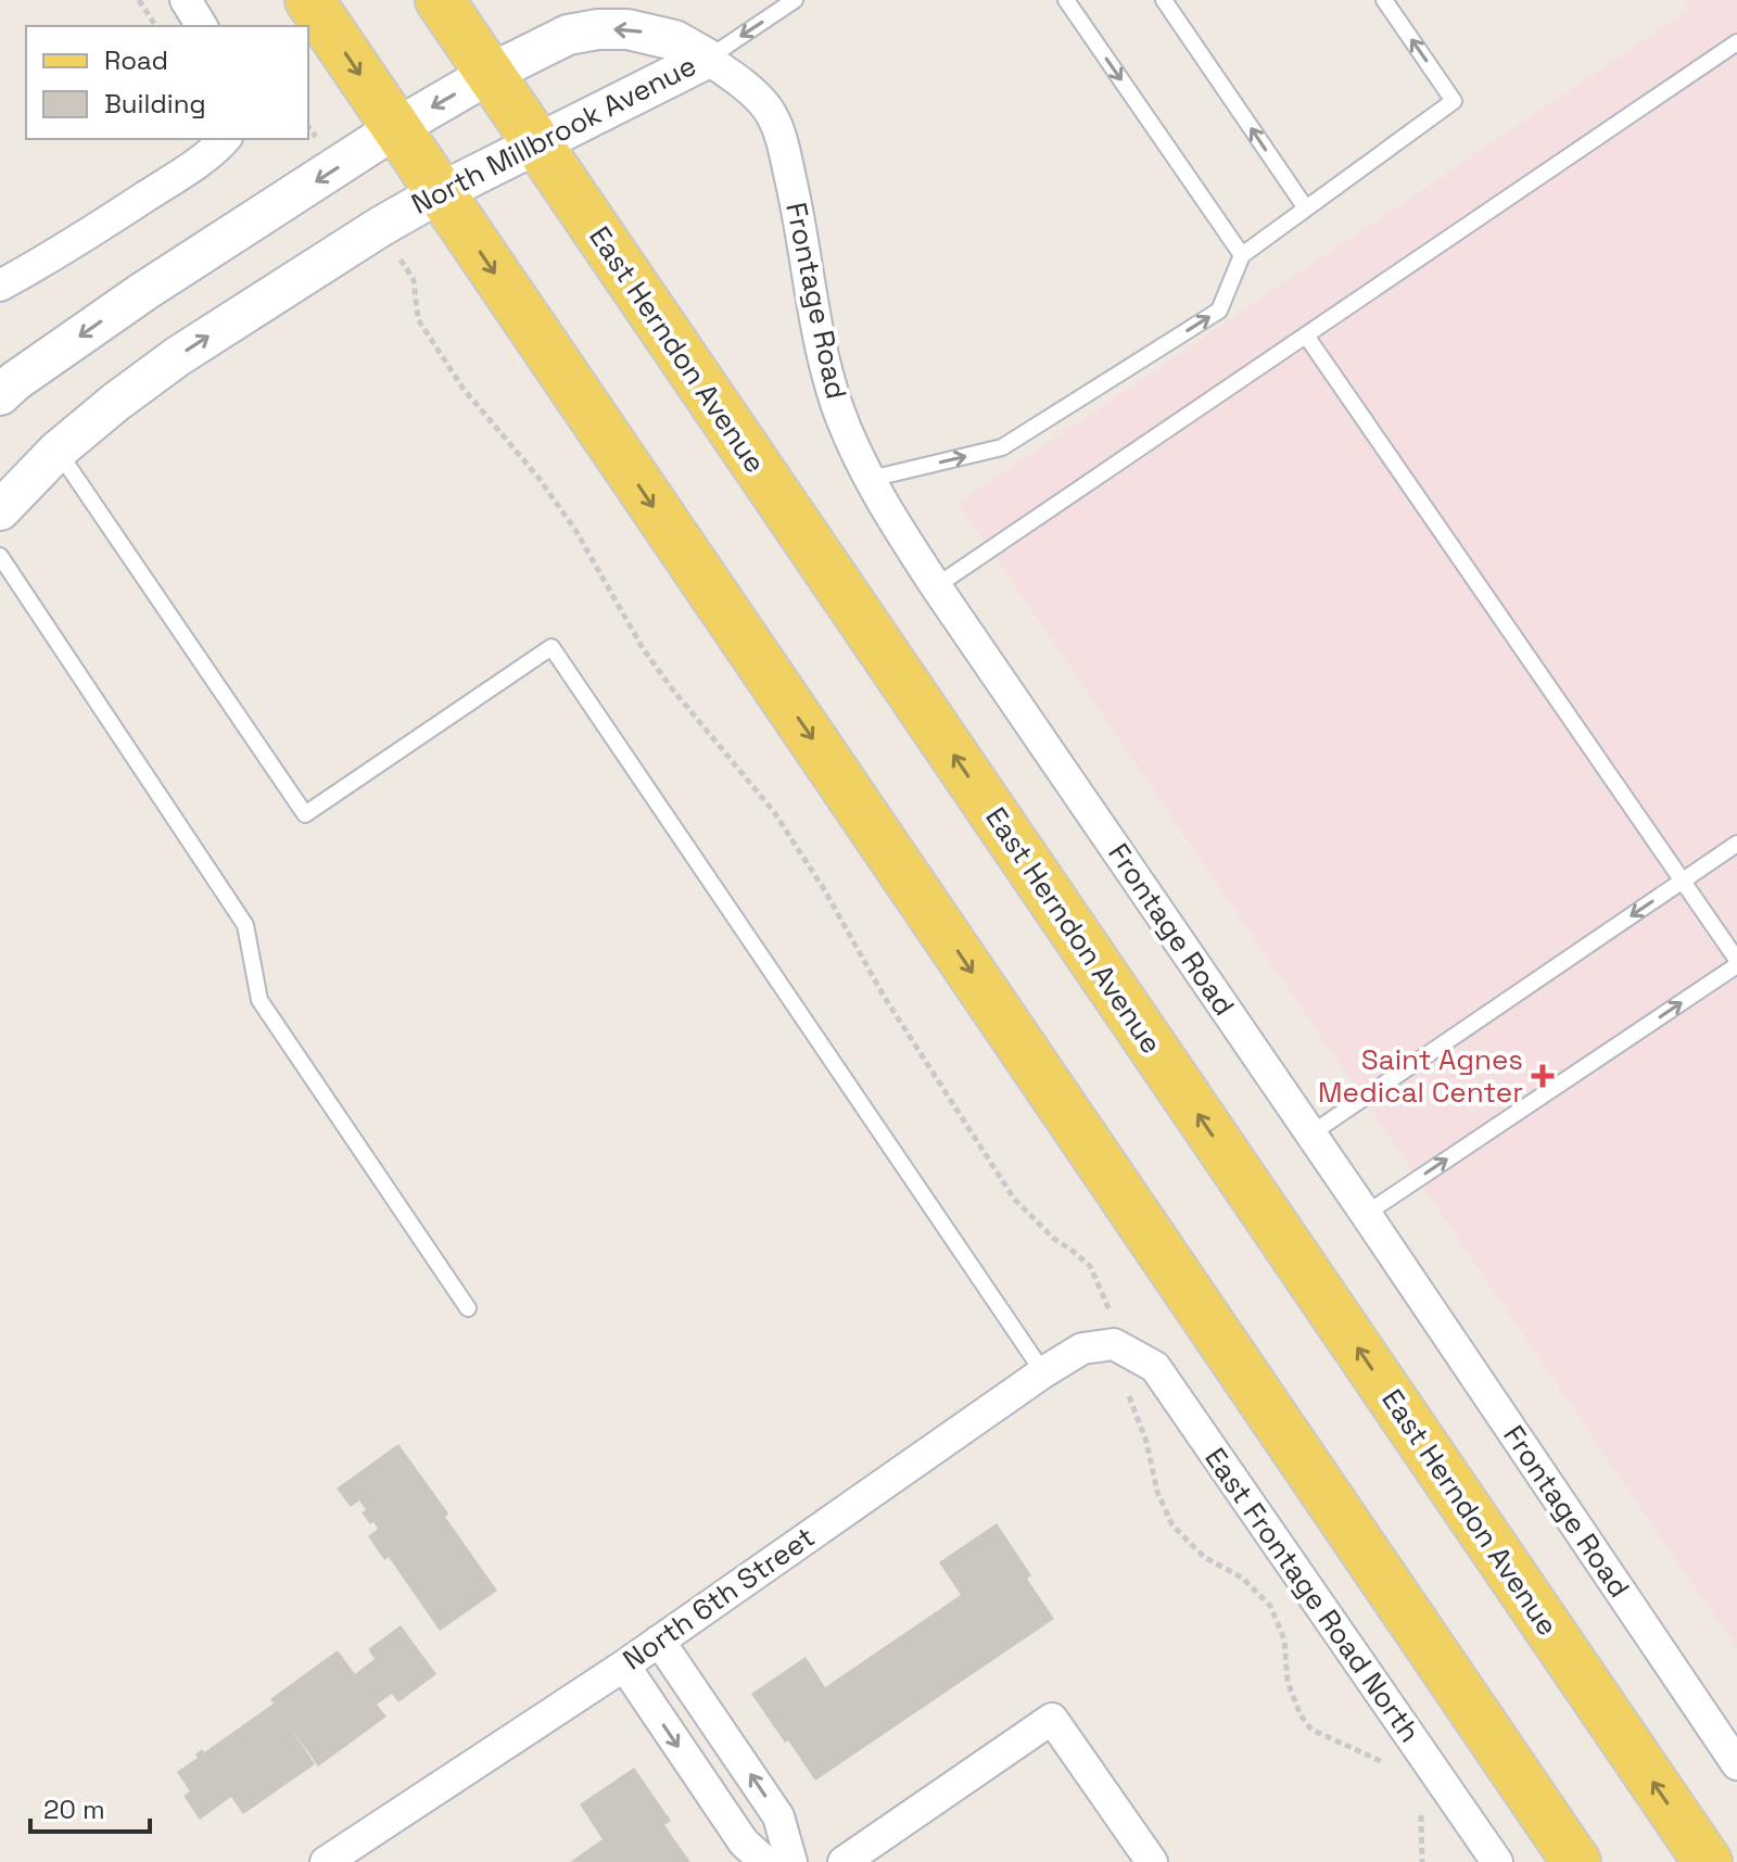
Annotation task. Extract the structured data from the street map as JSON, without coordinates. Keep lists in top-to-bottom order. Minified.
{"streets":{"main road":["East Herndon Avenue"],"street":["North Millbrook Avenue","Frontage Road","East Frontage Road North","North 6th Street"]},"crossings":[["North Millbrook Avenue","Frontage Road"],["North Millbrook Avenue","East Herndon Avenue"],["East Frontage Road North","North 6th Street"]],"places":{"health":["Saint Agnes Medical Center"]},"legend":["Road","Building"],"scale_bar":"20 m"}
